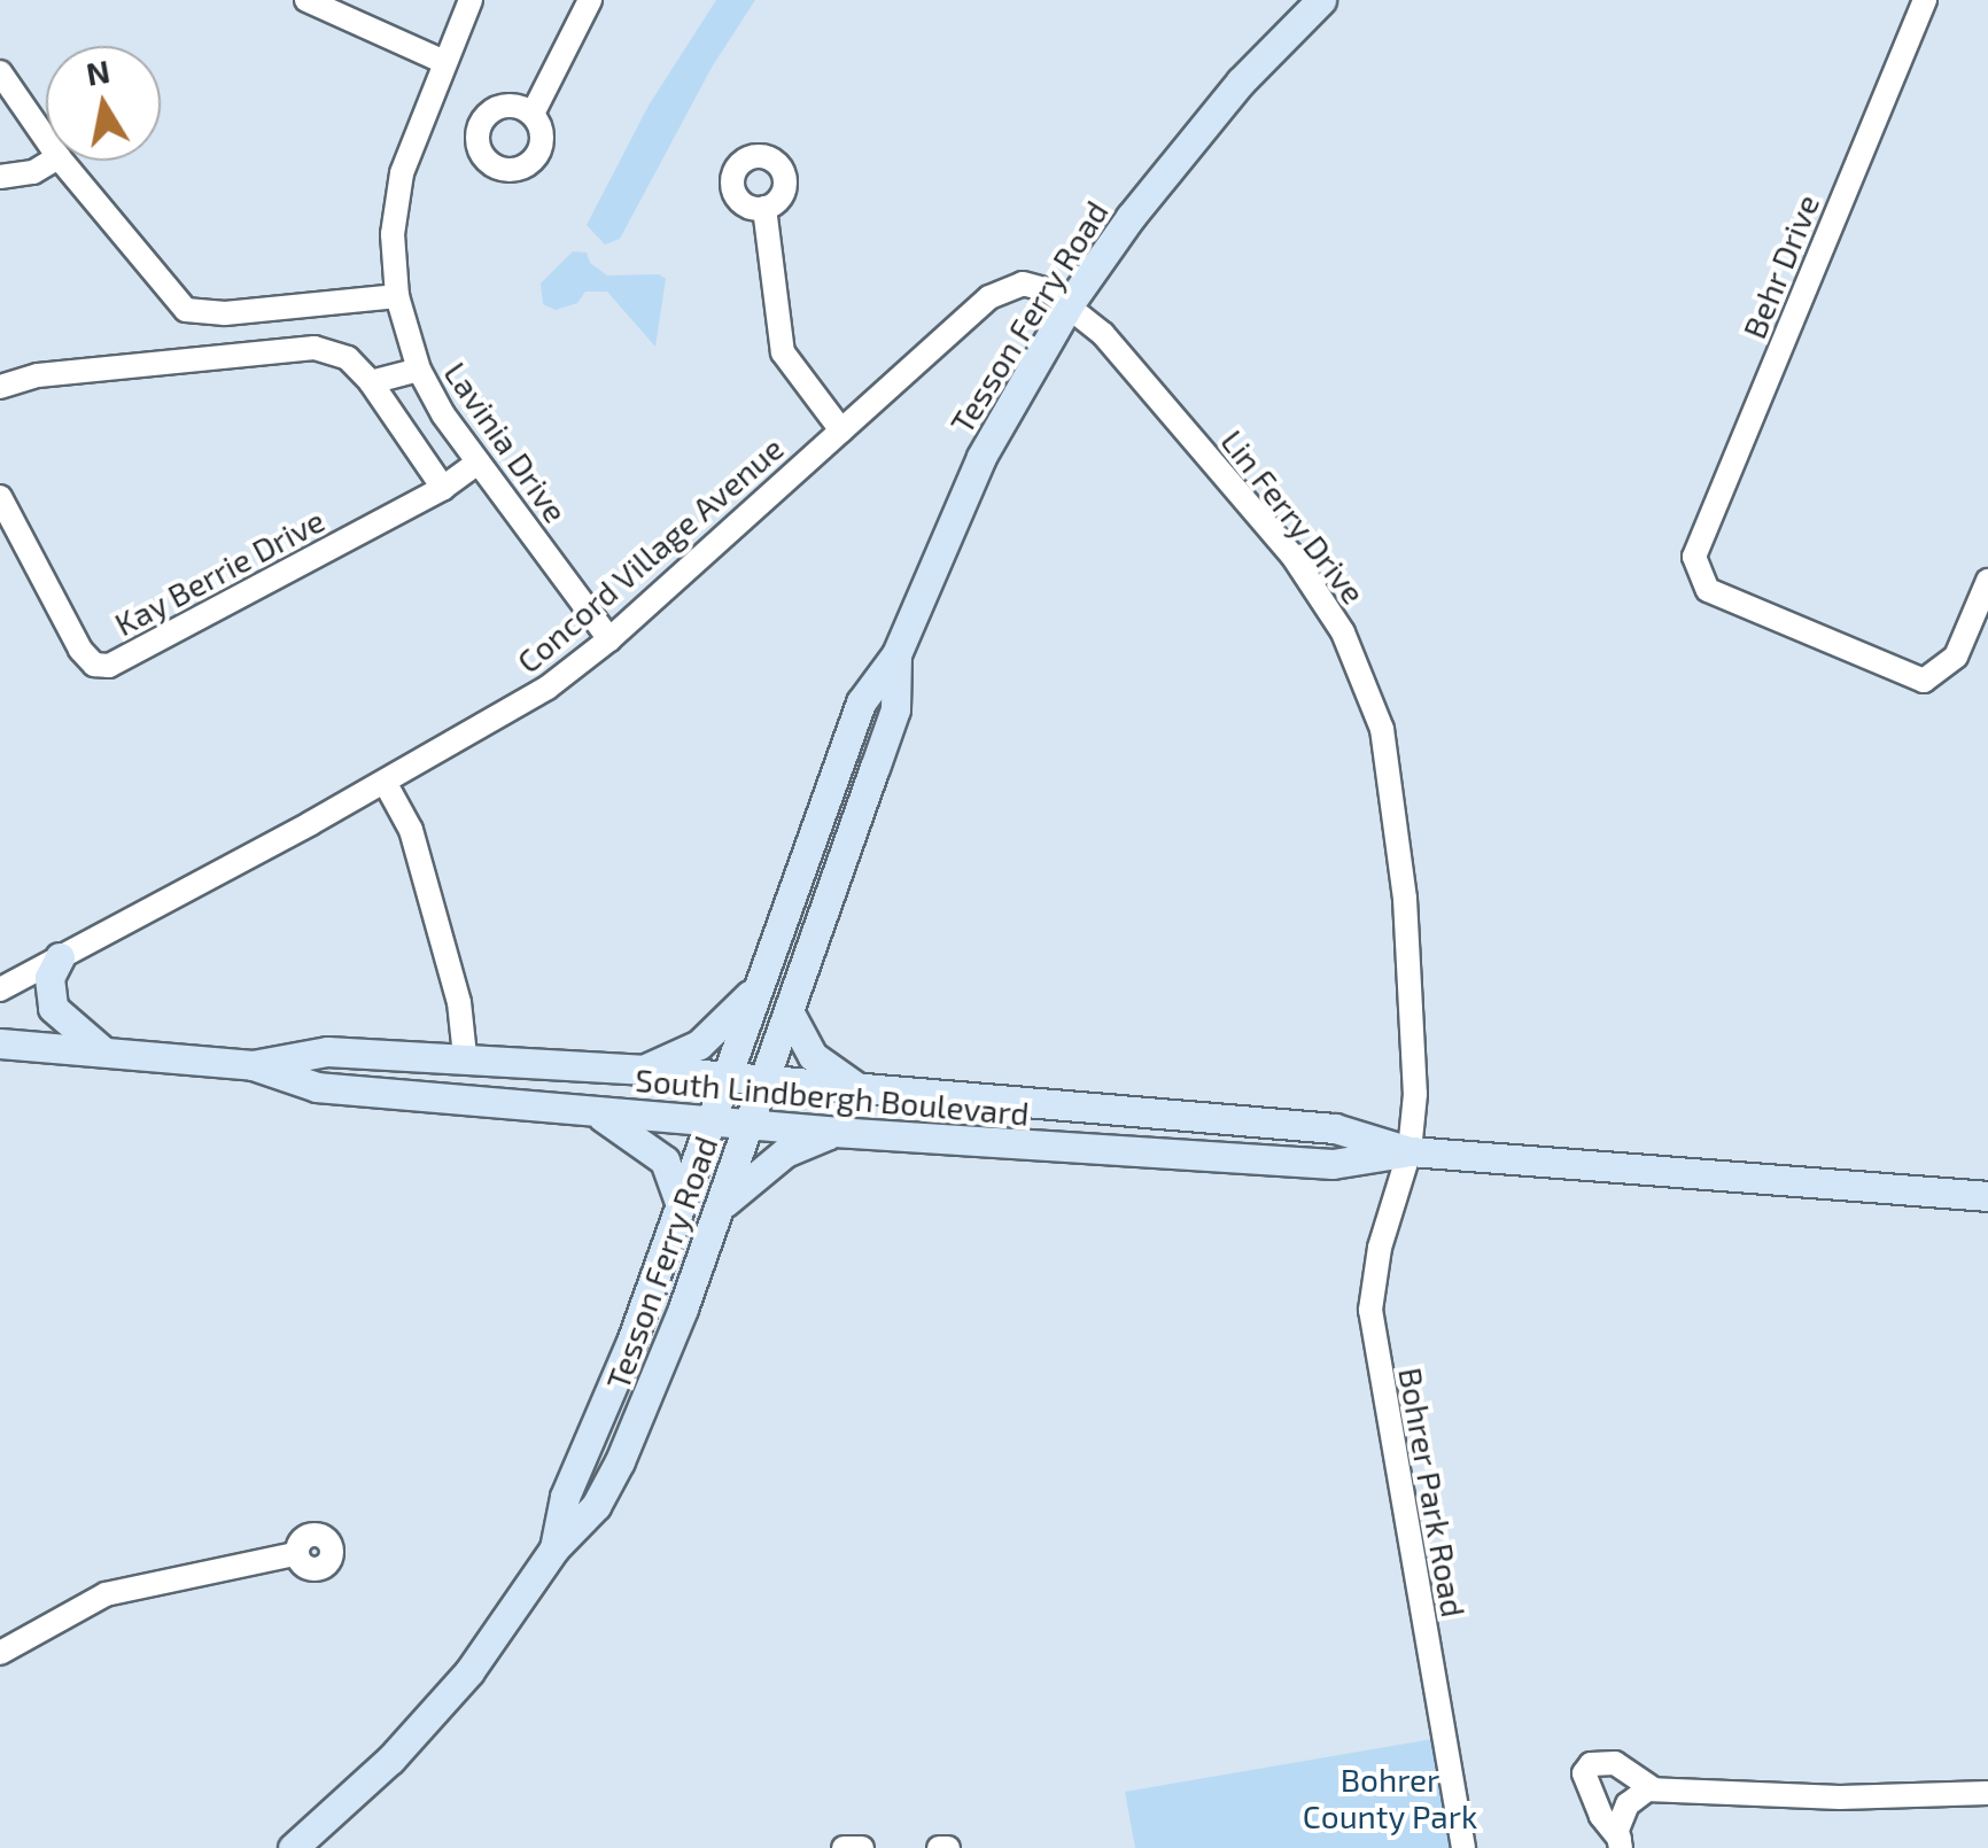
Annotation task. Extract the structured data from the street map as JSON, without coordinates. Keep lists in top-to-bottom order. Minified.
{"streets":{"main road":["Tesson Ferry Road","South Lindbergh Boulevard"],"street":["Behr Drive","Lavinia Drive","Lin Ferry Drive","Concord Village Avenue","Kay Berrie Drive","Bohrer Park Road"]},"crossings":[["Tesson Ferry Road","Lin Ferry Drive"],["Tesson Ferry Road","Concord Village Avenue"],["Tesson Ferry Road","South Lindbergh Boulevard"],["Lavinia Drive","Concord Village Avenue"],["Lavinia Drive","Kay Berrie Drive"],["Lin Ferry Drive","Concord Village Avenue"],["Lin Ferry Drive","South Lindbergh Boulevard"],["Lin Ferry Drive","Bohrer Park Road"],["South Lindbergh Boulevard","Bohrer Park Road"]],"parks":["Bohrer County Park"],"north":"top"}
